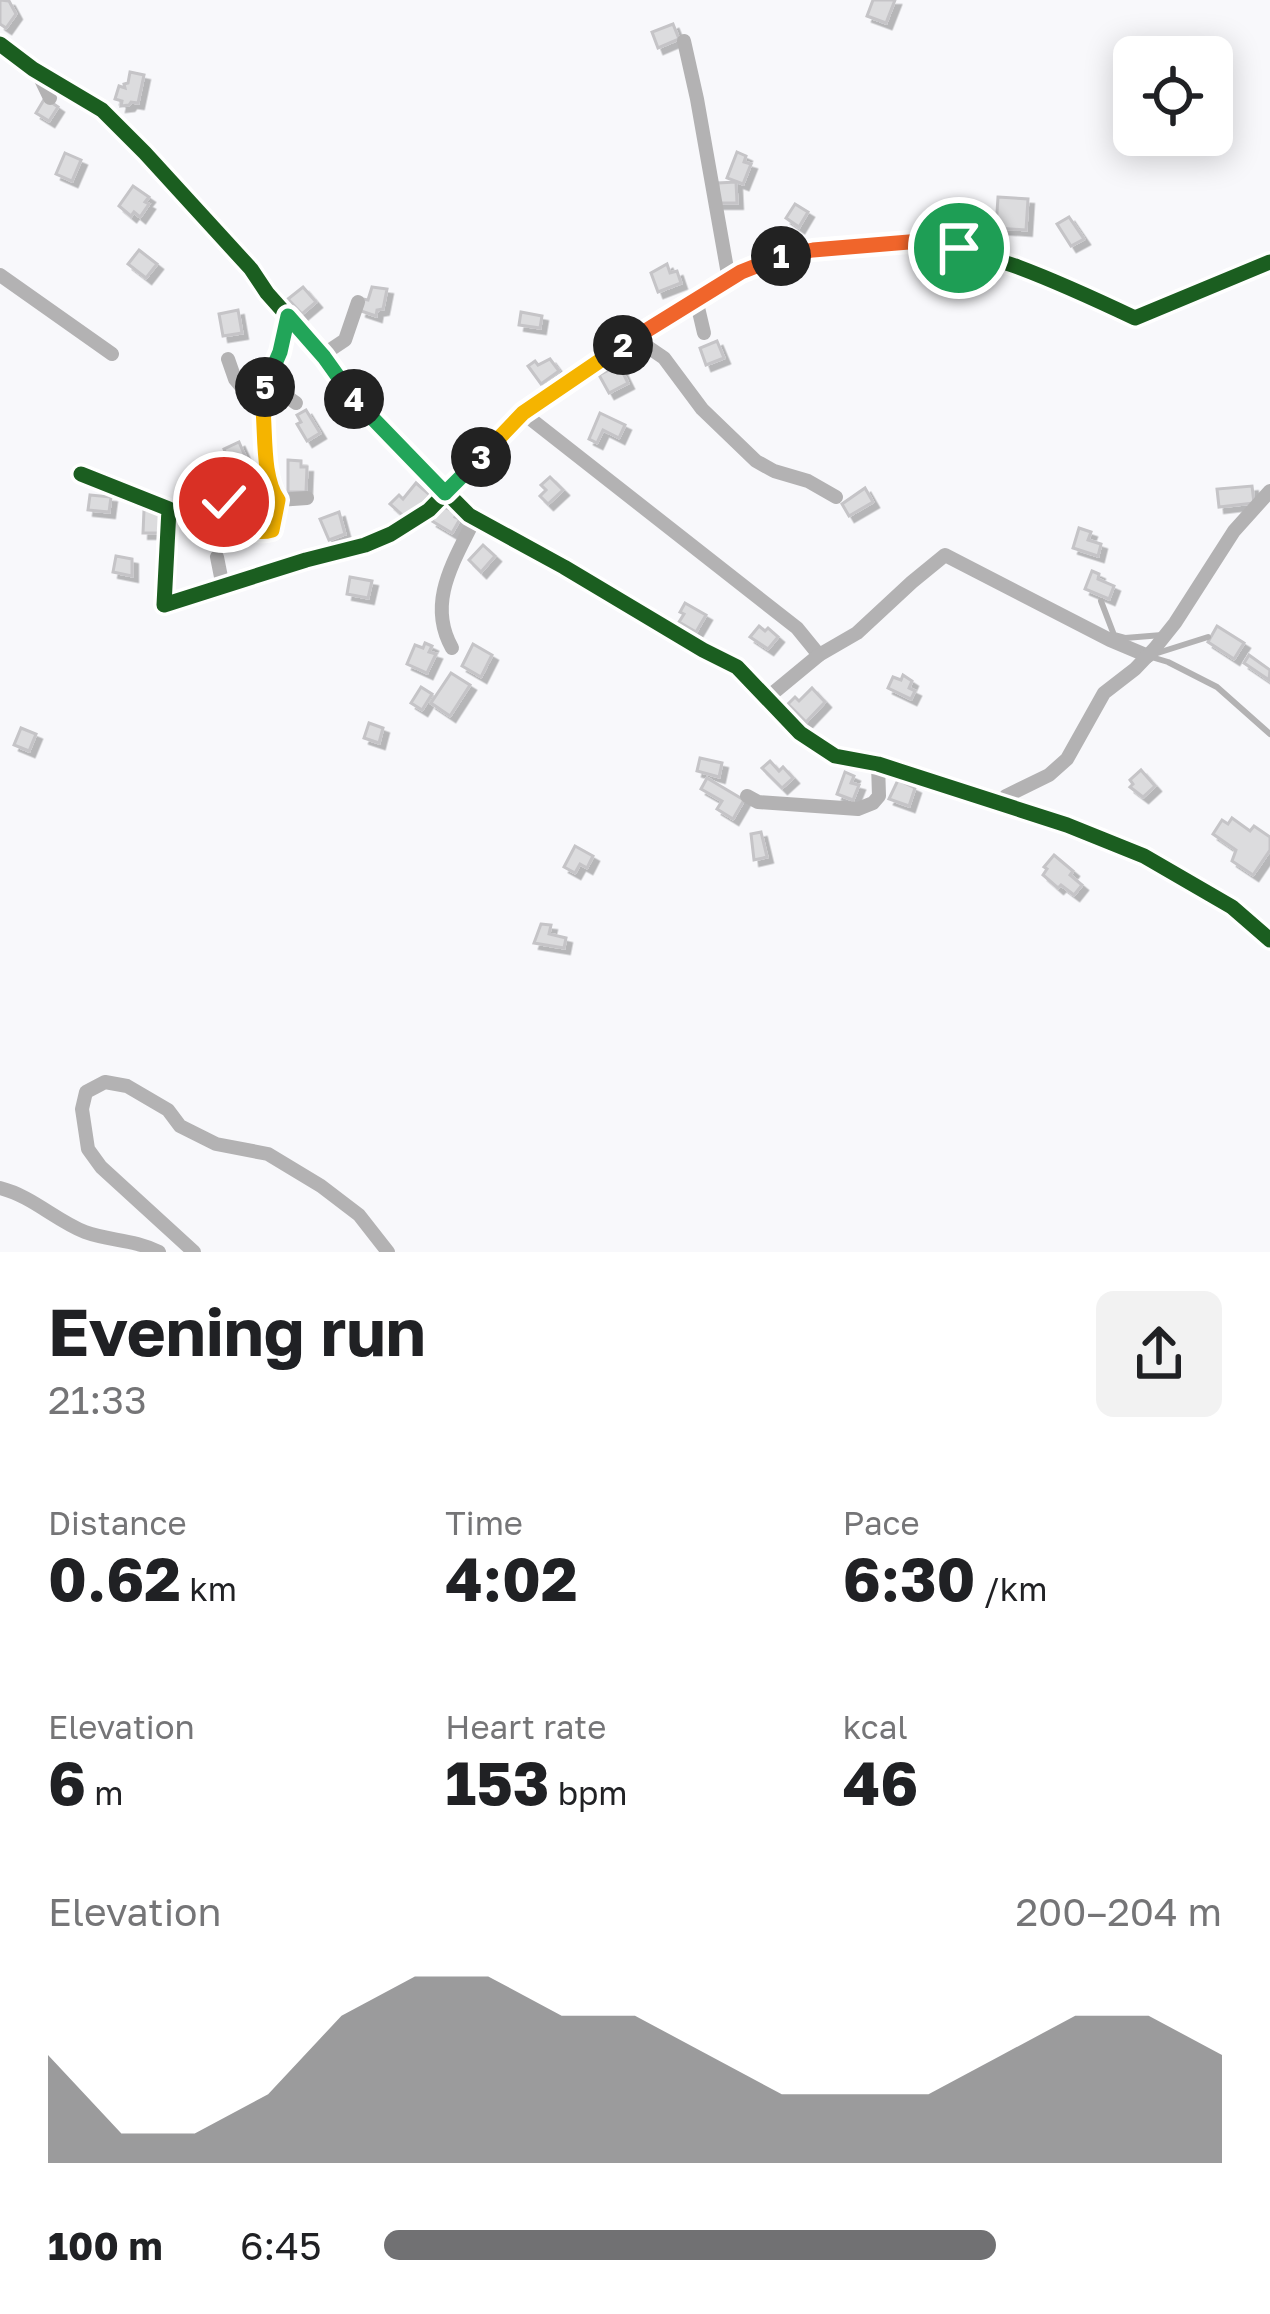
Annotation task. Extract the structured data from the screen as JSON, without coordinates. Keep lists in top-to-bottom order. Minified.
{"page":{"pins":["1","2","5","4","3"],"heading":["Evening run","21:33"],"stats":[["Distance","0.62 km"],["Time","4:02"],["Pace","6:30 /km"],["Elevation","6 m"],["Heart rate","153 bpm"],["kcal","46"]],"chart":["Elevation","200–204 m"],"list":[{"name":"100 m","note":"6:45"}]}}
